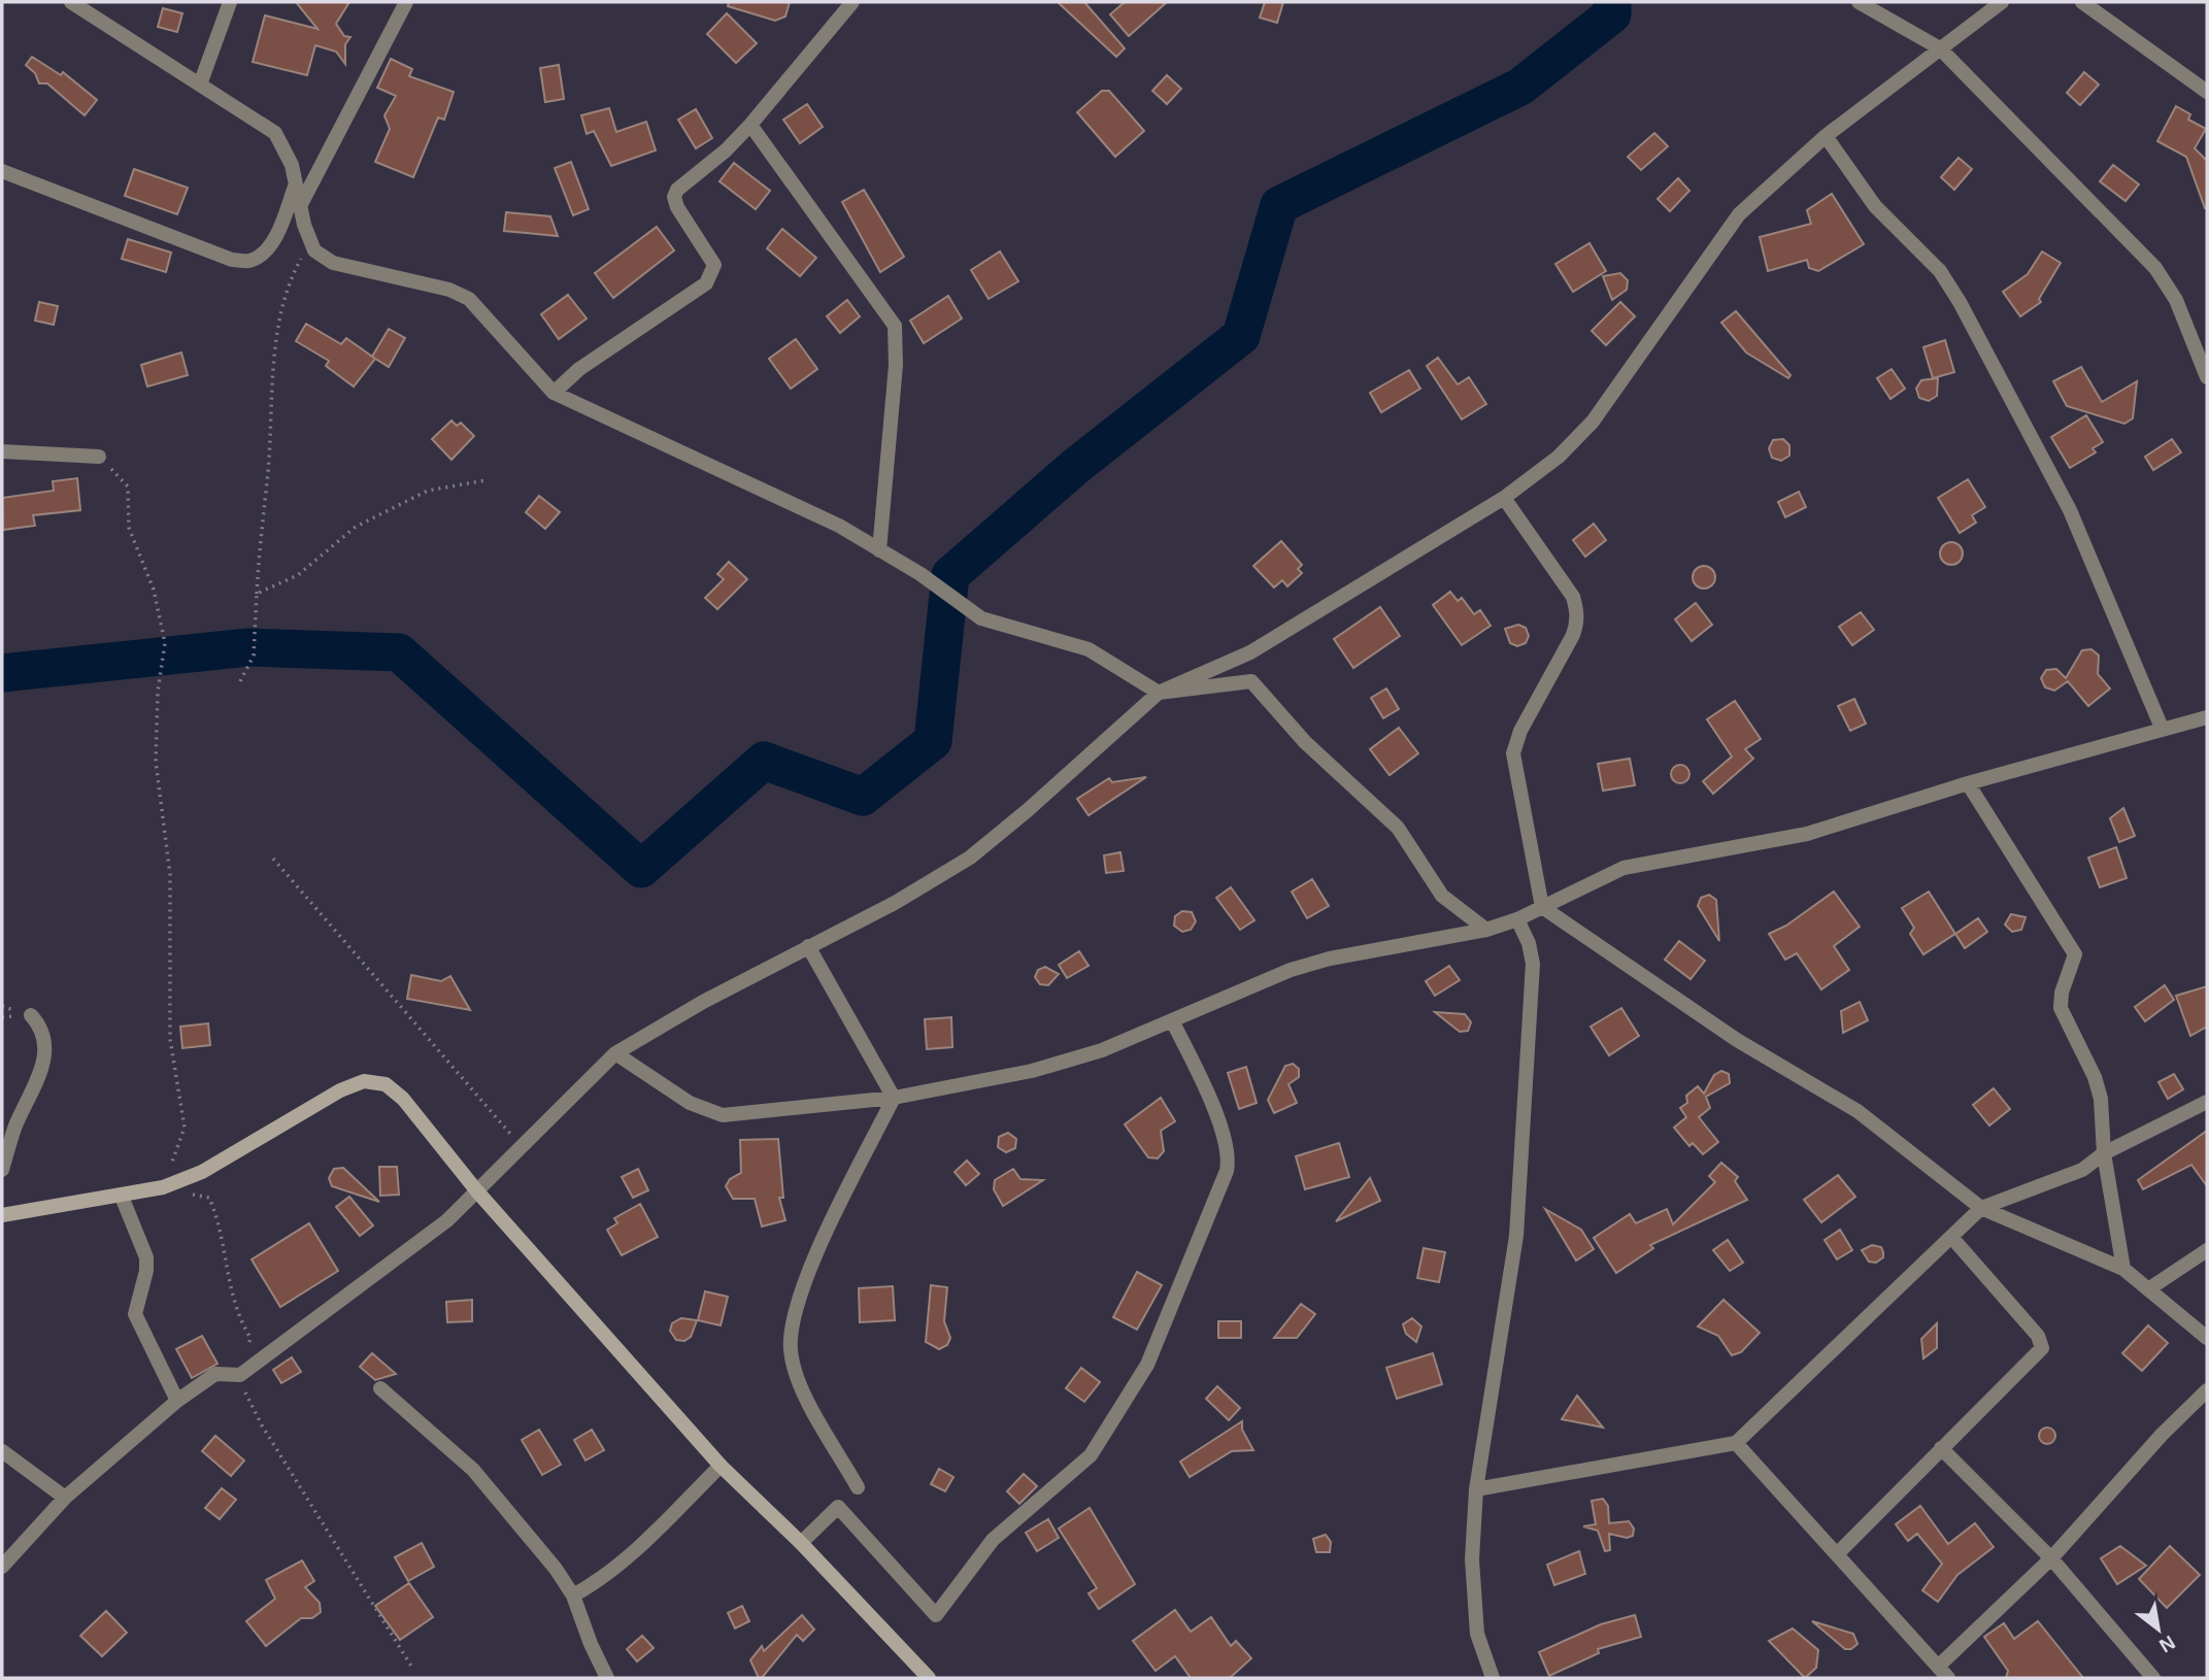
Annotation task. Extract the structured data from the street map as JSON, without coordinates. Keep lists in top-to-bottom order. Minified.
{"north":"bottom right"}
